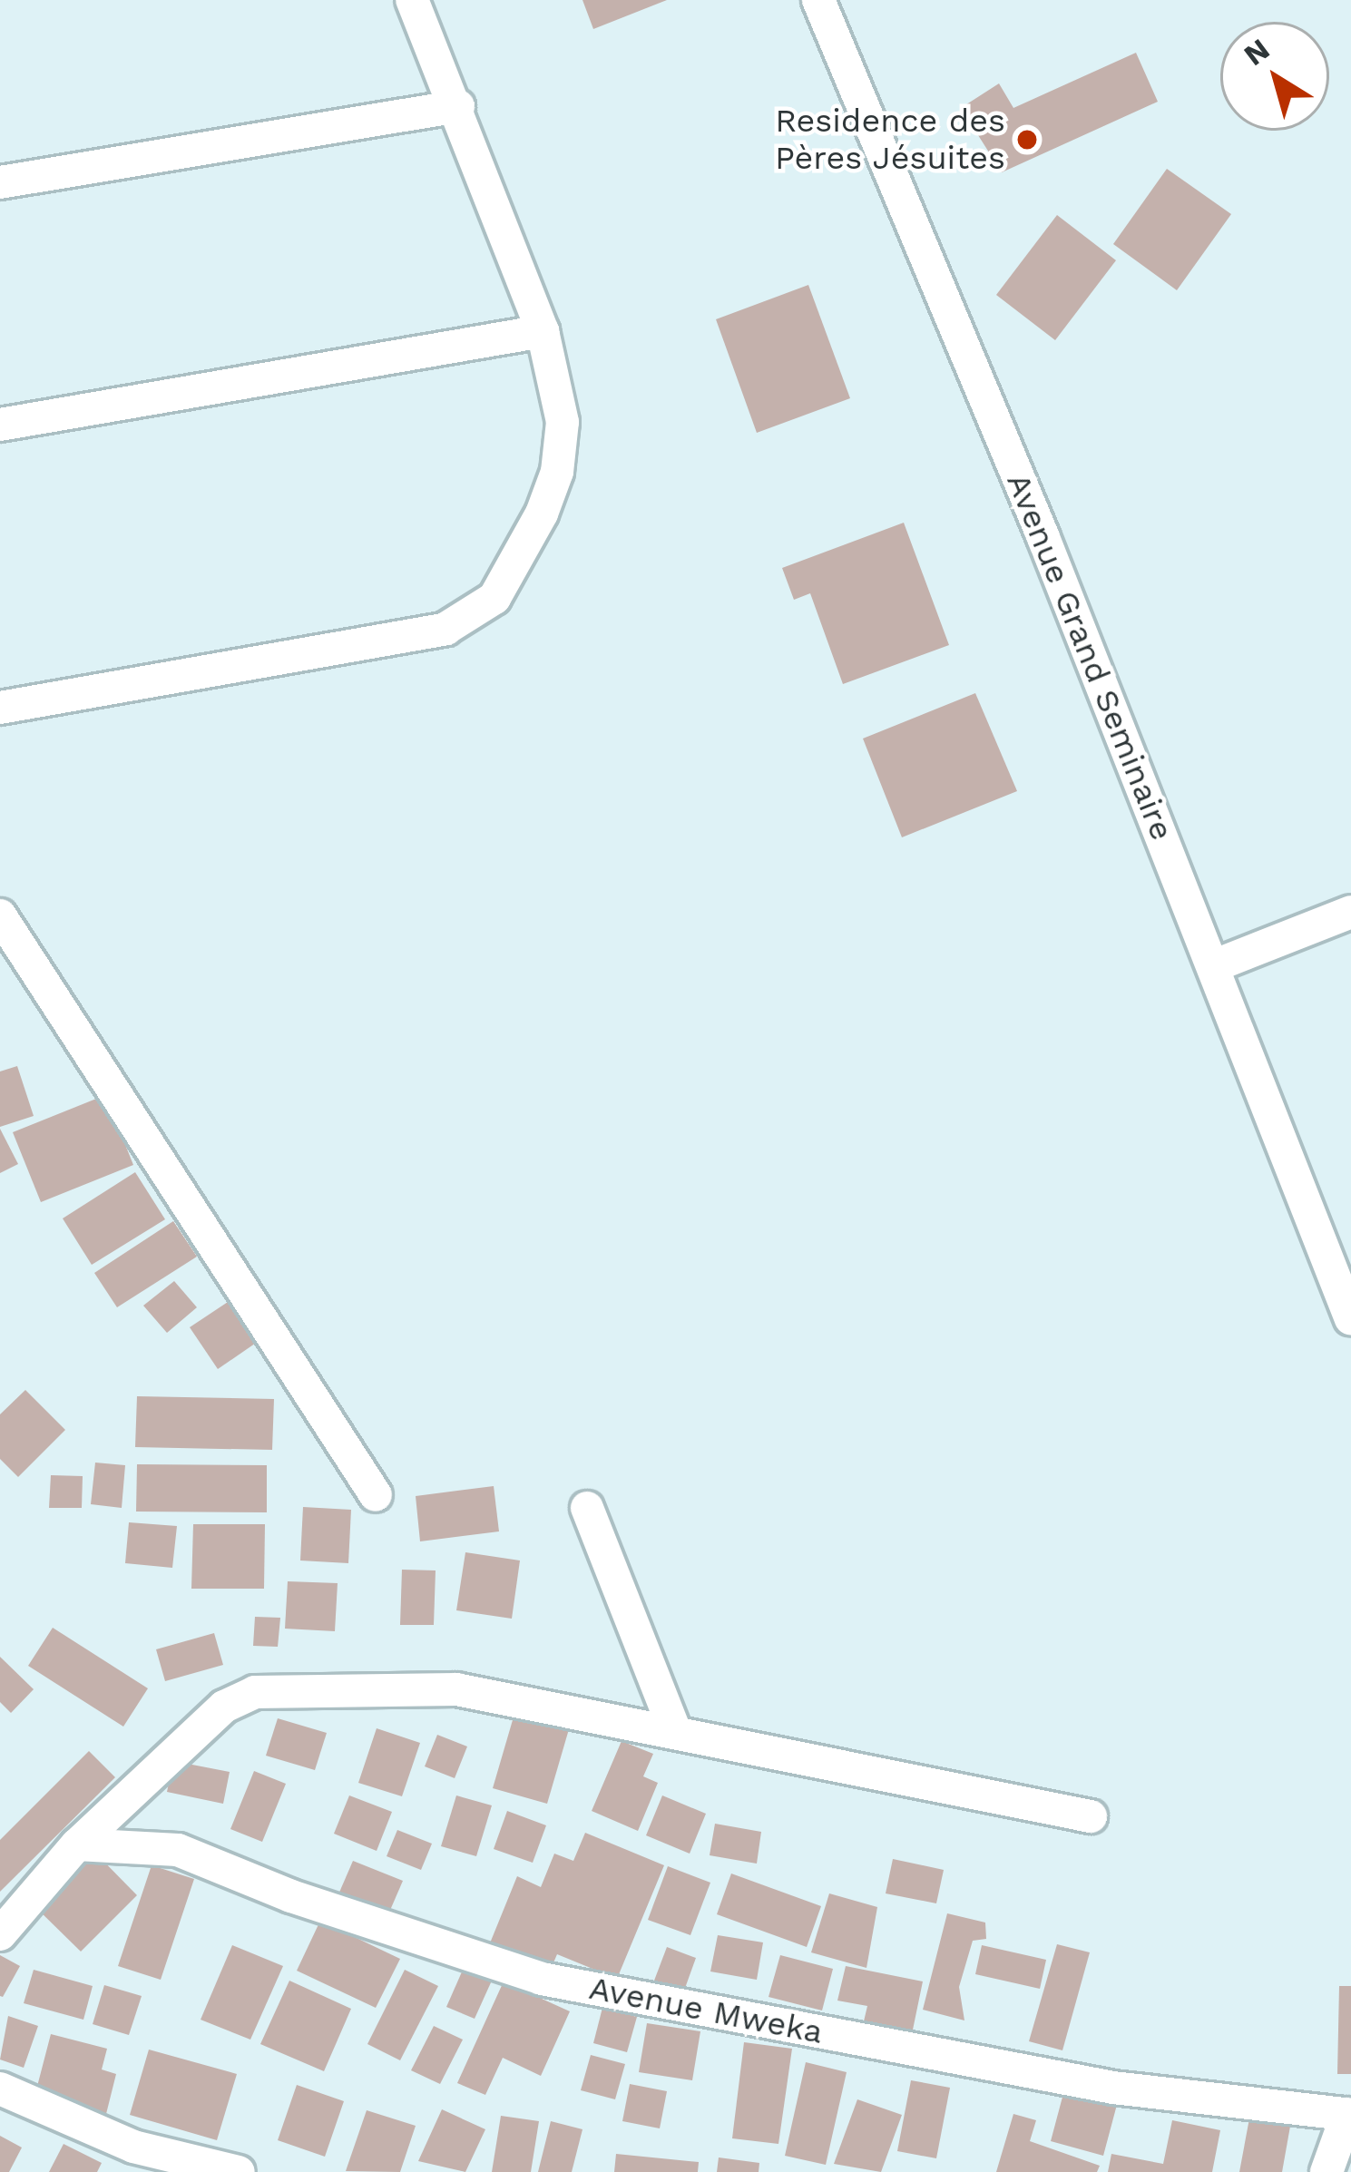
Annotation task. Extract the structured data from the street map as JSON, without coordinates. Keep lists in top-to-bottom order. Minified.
{"streets":{"street":["Avenue Grand Seminaire","Avenue Mweka"]},"places":["Residence des Pères Jésuites"],"north":"top left"}
